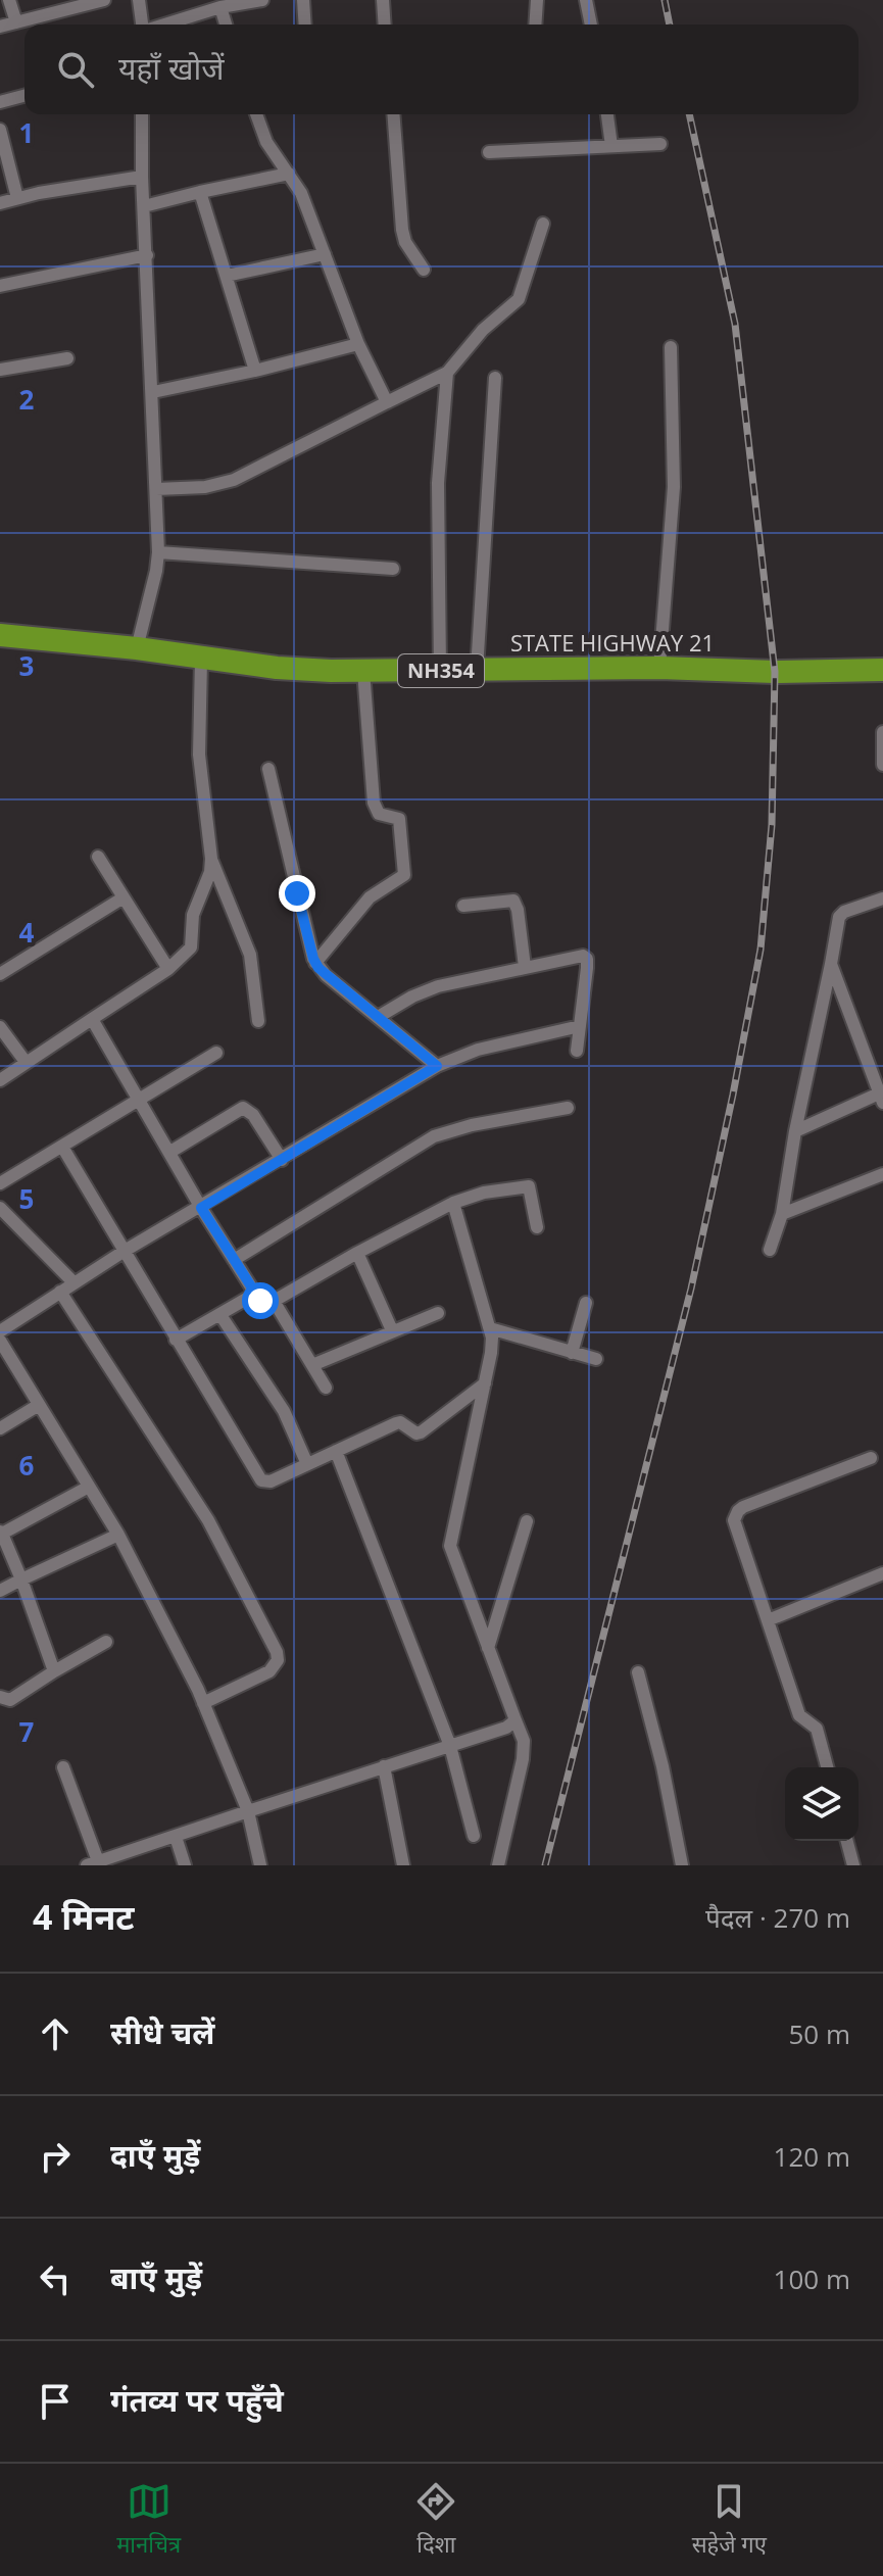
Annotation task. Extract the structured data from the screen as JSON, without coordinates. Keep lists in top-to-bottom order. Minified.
{"streets":{"highway":["STATE HIGHWAY 21","NH354"]},"page":{"search":"यहाँ खोजें","heading":["4 मिनट","पैदल · 270 m"],"list":[["सीधे चलें","50 m"],["दाएँ मुड़ें","120 m"],["बाएँ मुड़ें","100 m"],"गंतव्य पर पहुँचे"],"nav":["मानचित्र","दिशा","सहेजे गए"]},"grid":{"rows":["1","2","3","4","5","6","7"]}}
